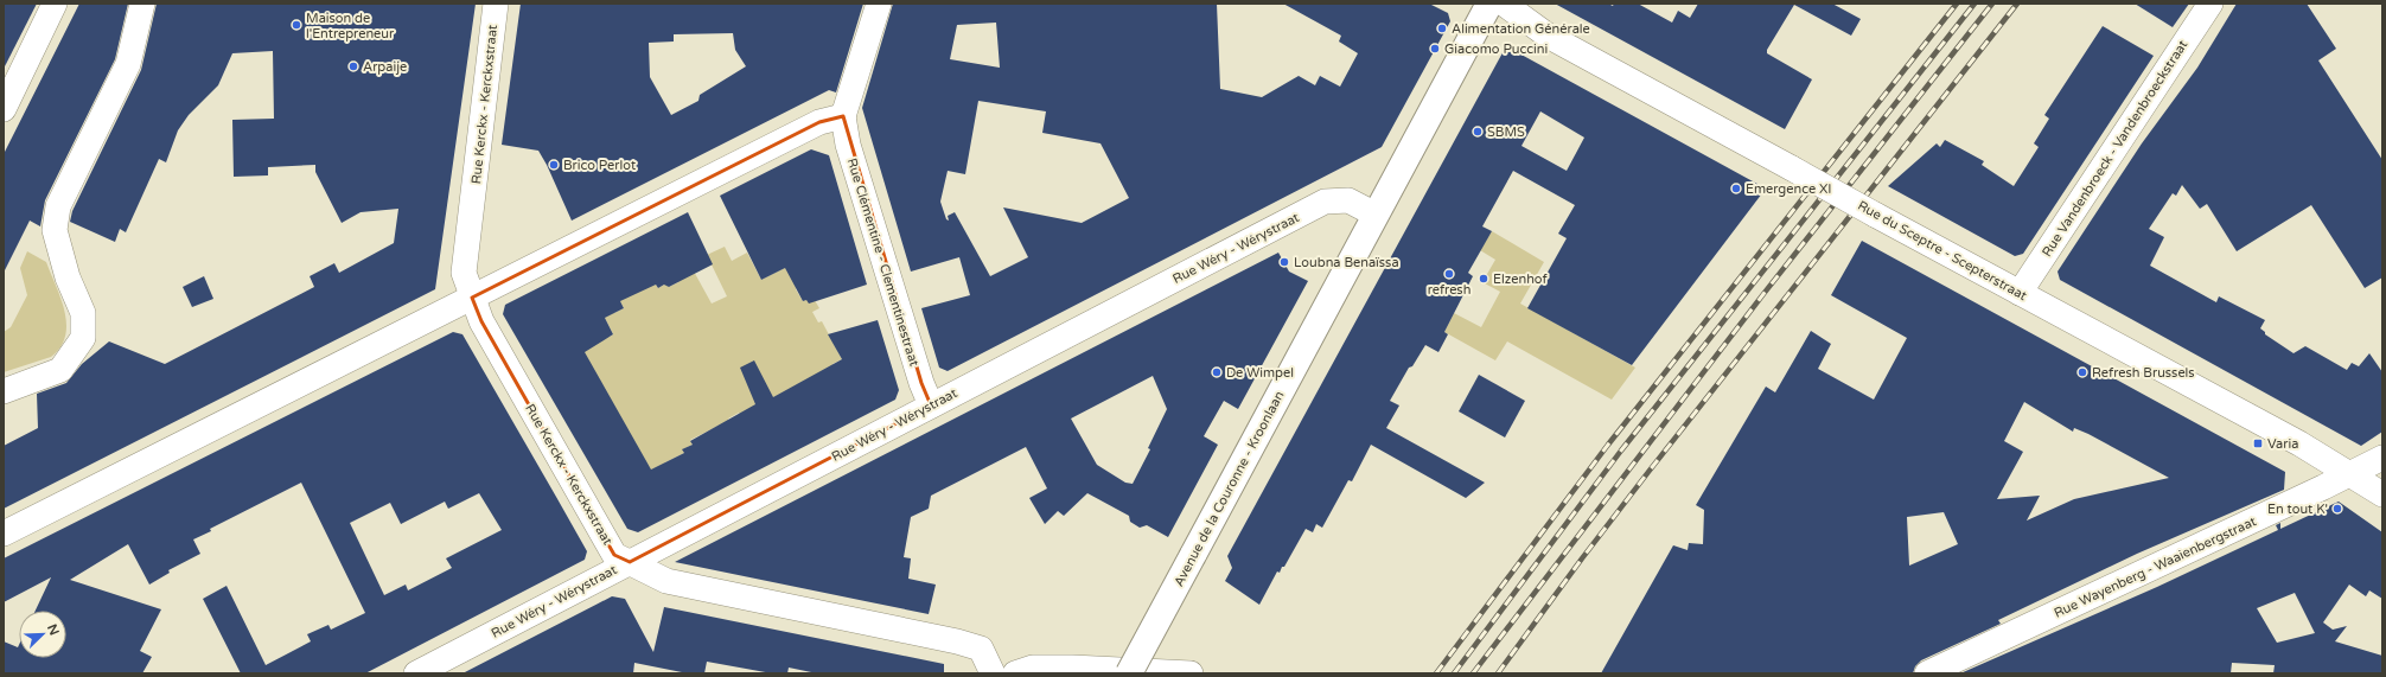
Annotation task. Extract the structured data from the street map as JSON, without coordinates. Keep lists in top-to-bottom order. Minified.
{"streets":{"main road":["Avenue de la Couronne - Kroonlaan"],"street":["Rue Kerckx - Kerckxstraat","Rue Vandenbroeck - Vandenbroeckstraat","Rue Wéry - Wérystraat","Rue du Sceptre - Scepterstraat","Rue Clémentine - Clementinestraat","Rue Wayenberg - Waaienbergstraat"]},"crossings":[["Rue Kerckx - Kerckxstraat","Rue Wéry - Wérystraat"],["Rue Vandenbroeck - Vandenbroeckstraat","Rue du Sceptre - Scepterstraat"],["Rue Wéry - Wérystraat","Rue Clémentine - Clementinestraat"],["Rue Wéry - Wérystraat","Avenue de la Couronne - Kroonlaan"],["Rue du Sceptre - Scepterstraat","Rue Wayenberg - Waaienbergstraat"]],"places":{"other":["Maison de l'Entrepreneur","Alimentation Générale","Giacomo Puccini","Arpaije","SBMS","Brico Perlot","Emergence Xl","Loubna Benaïssa","refresh","Elzenhof","De Wimpel","Refresh Brussels","En tout K'"],"transit":["Varia"]},"north":"top right"}
